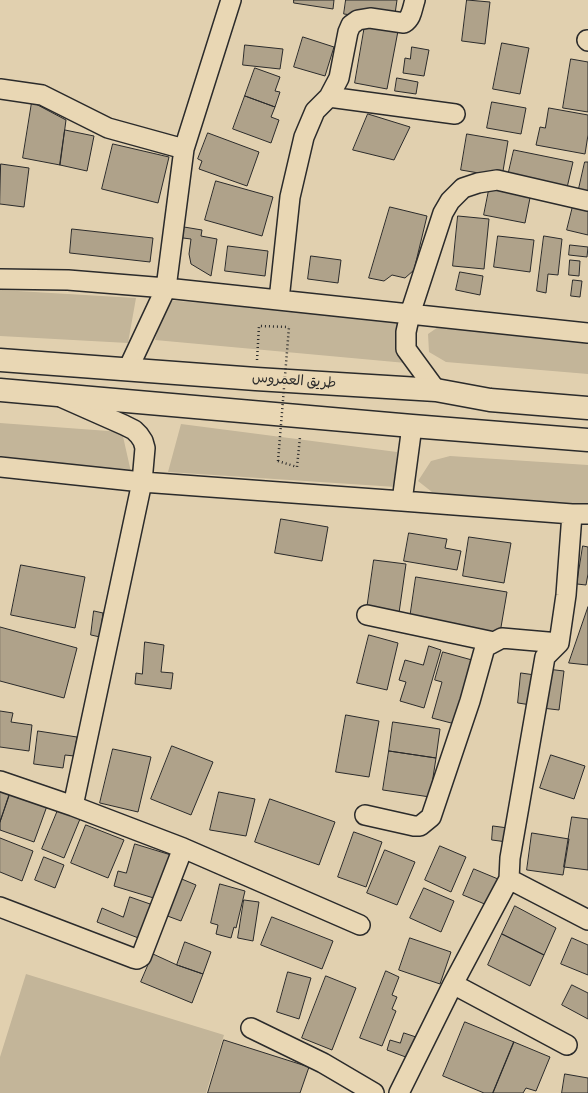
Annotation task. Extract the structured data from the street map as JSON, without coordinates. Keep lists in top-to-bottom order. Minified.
{"streets":{"main road":["طريق العمروس"]}}
